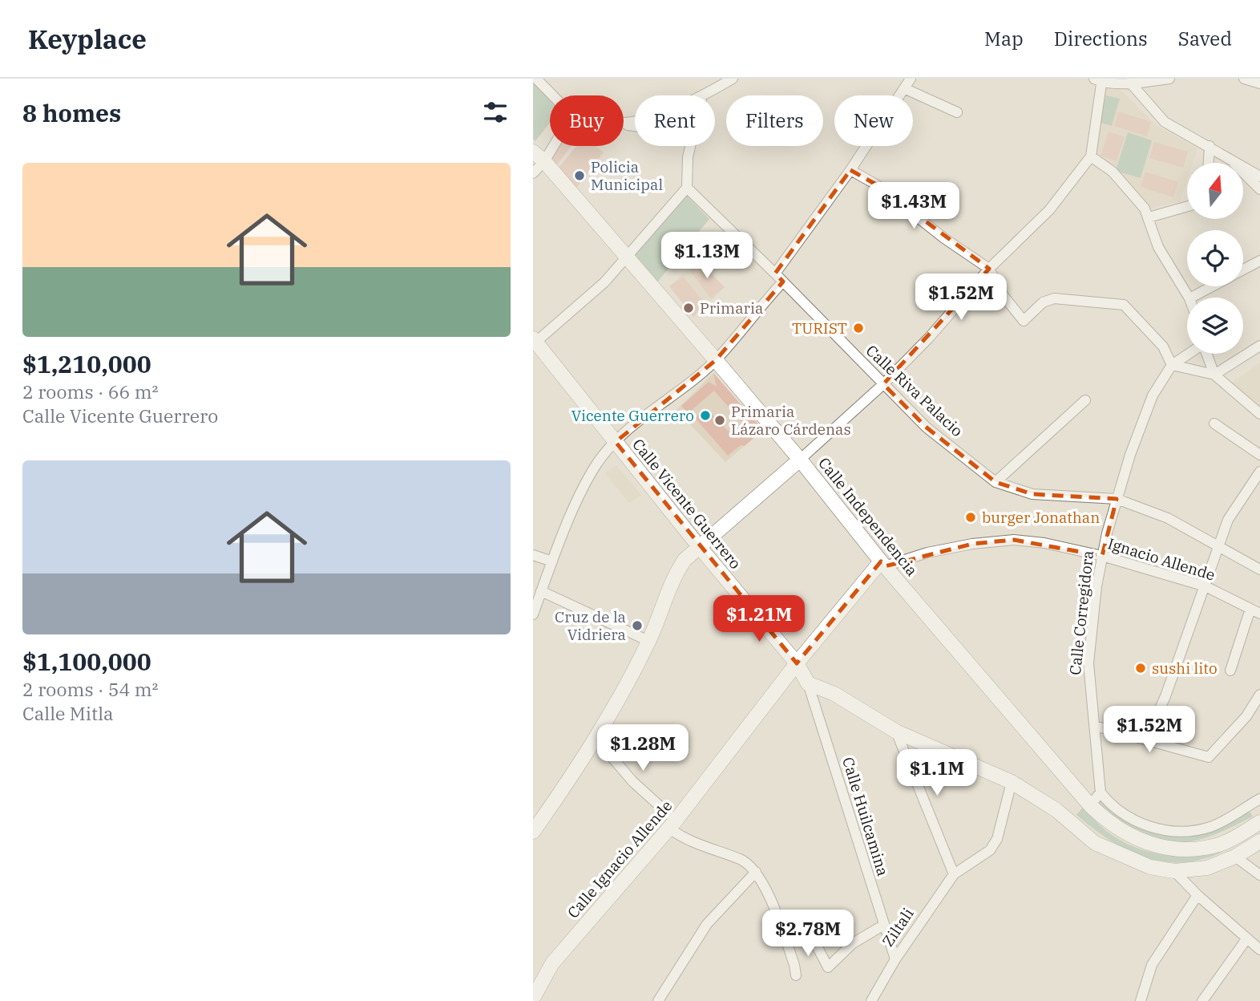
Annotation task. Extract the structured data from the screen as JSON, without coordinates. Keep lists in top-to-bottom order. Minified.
{"streets":{"main road":["Calle Vicente Guerrero","Calle Independencia","Calle Ignacio Allende"],"street":["Calle Riva Palacio","Ignacio Allende","Calle Corregidora","Calle Huilcamina","Ziltali"]},"crossings":[["Calle Riva Palacio","Calle Corregidora"],["Calle Vicente Guerrero","Calle Huilcamina"],["Calle Vicente Guerrero","Calle Ignacio Allende"],["Calle Independencia","Ignacio Allende"],["Calle Independencia","Calle Ignacio Allende"],["Ignacio Allende","Calle Corregidora"],["Ignacio Allende","Calle Ignacio Allende"],["Calle Huilcamina","Ziltali"]],"places":["Policia Municipal","Primaria","TURIST","Vicente Guerrero","Primaria Lázaro Cárdenas","burger Jonathan","Cruz de la Vidriera","sushi lito"],"north":"top","page":{"header":"Keyplace","nav":["Map","Directions","Saved"],"heading":"8 homes","chip":["Buy","Rent","Filters","New"],"list":[{"name":"$1,210,000","note":"2 rooms · 66 m² · Calle Vicente Guerrero"},{"name":"$1,100,000","note":"2 rooms · 54 m² · Calle Mitla"}],"price":["$1.43M","$1.13M","$1.52M","$1.21M","$1.52M","$1.28M","$1.1M","$2.78M"]}}
